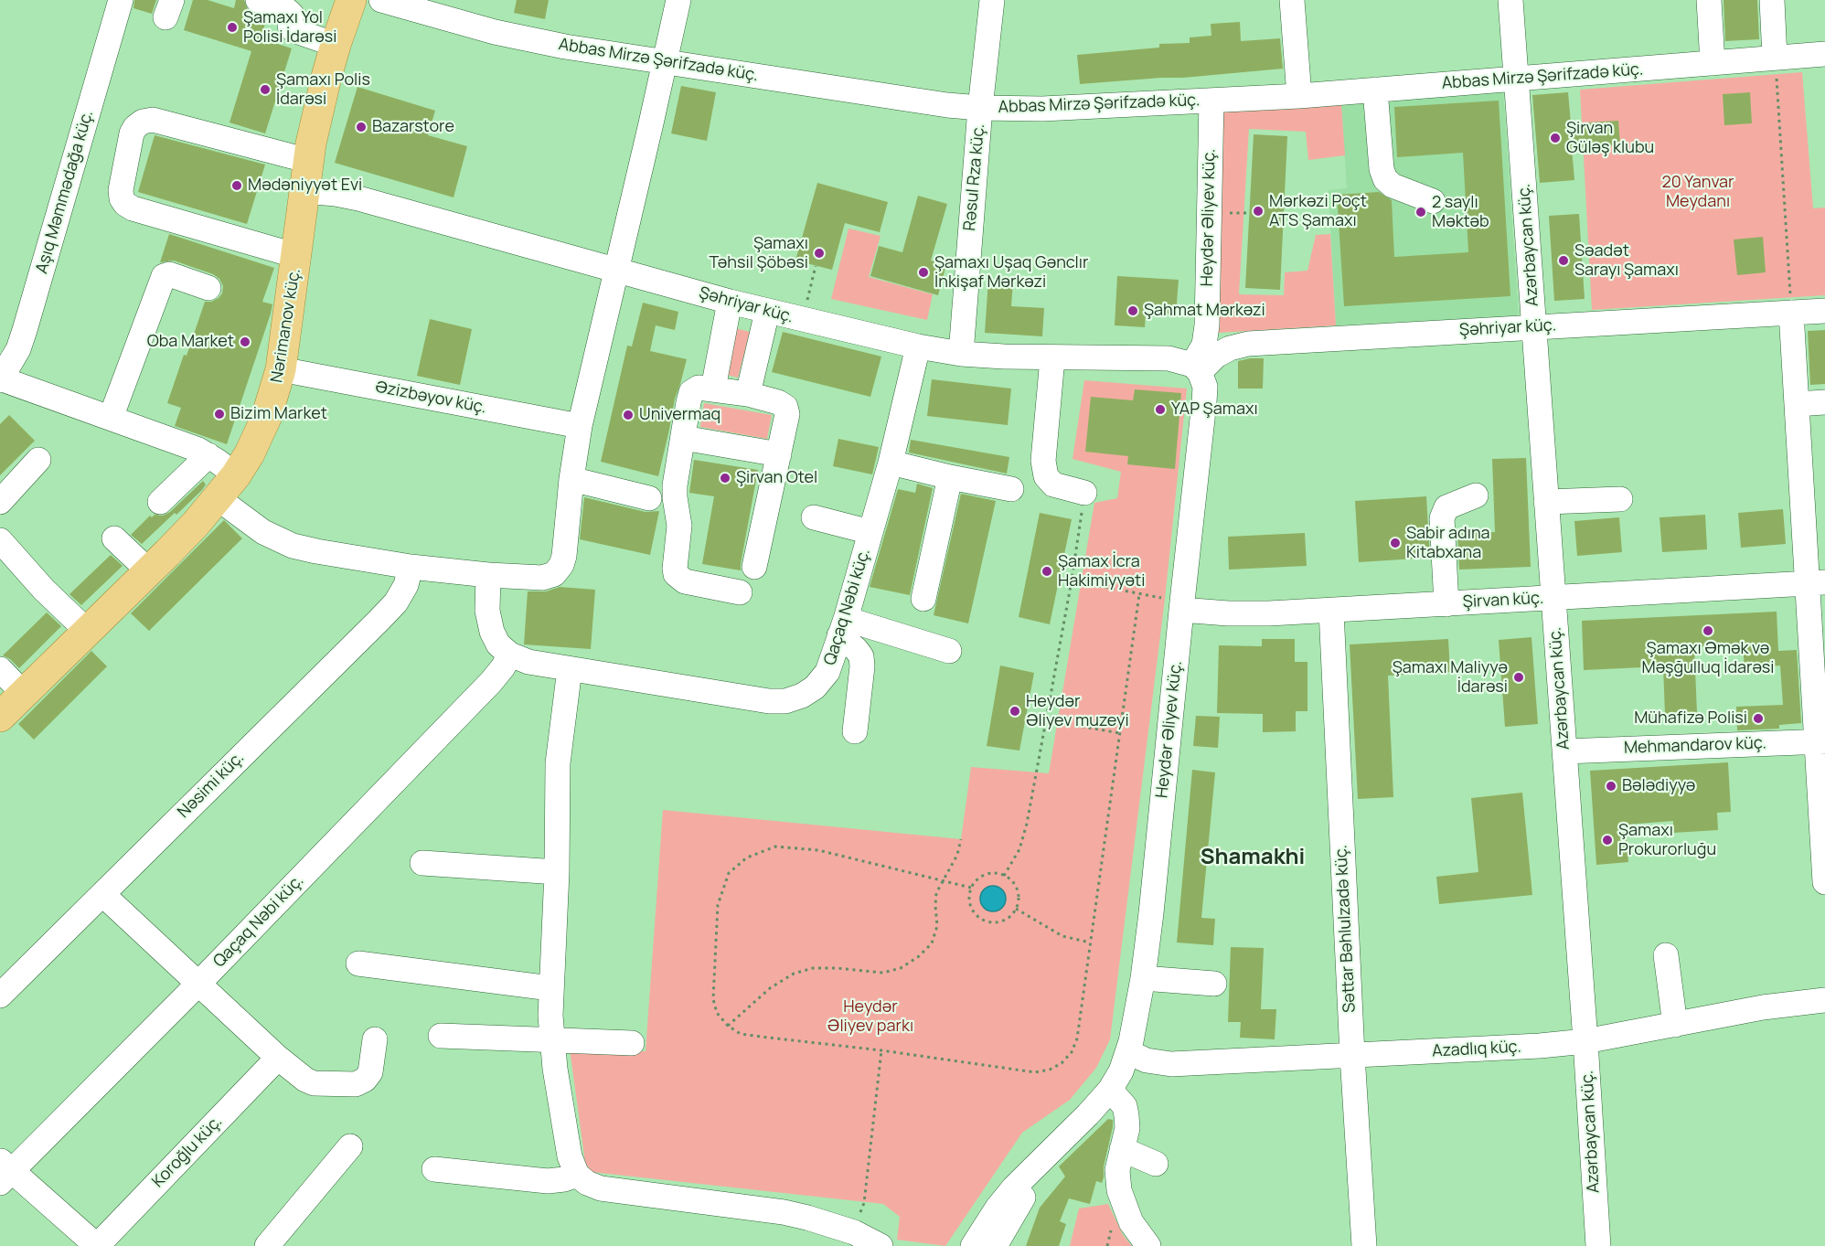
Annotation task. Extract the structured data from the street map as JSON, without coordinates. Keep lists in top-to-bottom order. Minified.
{"streets":{"main road":["Nərimanov küç."],"street":["Abbas Mirzə Şərifzadə küç.","Rəsul Rza küç.","Aşıq Məmmədağa küç.","Heydər Əliyev küç.","Azərbaycan küç.","Şəhriyar küç.","Əzizbəyov küç.","Şirvan küç.","Qaçaq Nəbi küç.","Mehmandarov küç.","Nəsimi küç.","Səttar Bəhlulzadə küç.","Azadlıq küç.","Koroğlu küç."]},"crossings":[["Abbas Mirzə Şərifzadə küç.","Rəsul Rza küç."],["Abbas Mirzə Şərifzadə küç.","Heydər Əliyev küç."],["Abbas Mirzə Şərifzadə küç.","Azərbaycan küç."],["Rəsul Rza küç.","Şəhriyar küç."],["Heydər Əliyev küç.","Şəhriyar küç."],["Heydər Əliyev küç.","Şirvan küç."],["Heydər Əliyev küç.","Azadlıq küç."],["Azərbaycan küç.","Şəhriyar küç."],["Azərbaycan küç.","Şirvan küç."],["Azərbaycan küç.","Mehmandarov küç."],["Azərbaycan küç.","Azadlıq küç."],["Şəhriyar küç.","Nərimanov küç."],["Şəhriyar küç.","Qaçaq Nəbi küç."],["Nərimanov küç.","Əzizbəyov küç."],["Şirvan küç.","Səttar Bəhlulzadə küç."],["Səttar Bəhlulzadə küç.","Azadlıq küç."]],"districts":["Shamakhi"],"parks":["20 Yanvar Meydanı","Heydər Əliyev parkı"],"places":["Şamaxı Yol Polisi İdarəsi","Şamaxı Polis İdarəsi","Bazarstore","Şirvan Güləş klubu","Mədəniyyət Evi","Mərkəzi Poçt ATS Şamaxı","2 saylı Məktəb","Şamaxı Təhsil Şöbəsi","Səadət Sarayı Şamaxı","Şamaxı Uşaq Gənclır İnkişaf Mərkəzi","Şahmat Mərkəzi","Oba Market","YAP Şamaxı","Bizim Market","Univermaq","Şirvan Otel","Sabir adına Kitabxana","Şamax İcra Hakimiyyəti","Şamaxı Əmək və Məşğulluq İdarəsi","Şamaxı Maliyyə İdarəsi","Heydər Əliyev muzeyi","Mühafizə Polisi","Bələdiyyə","Şamaxı Prokurorluğu"]}
